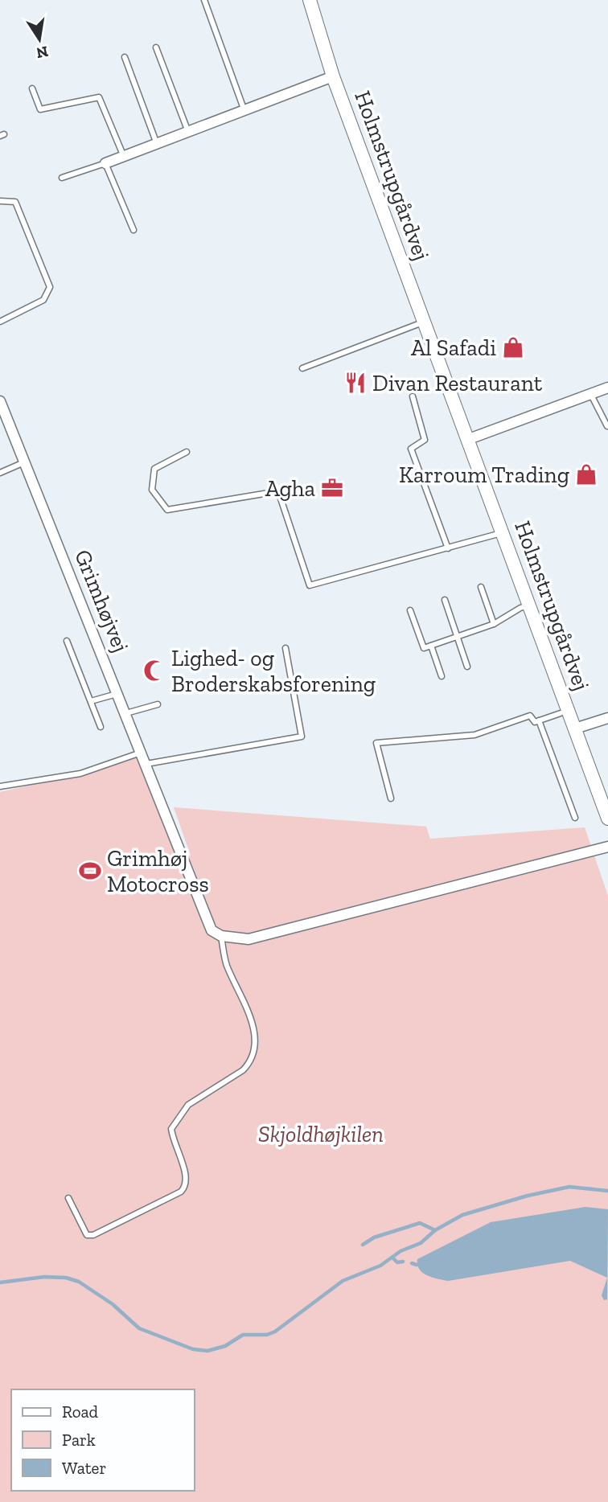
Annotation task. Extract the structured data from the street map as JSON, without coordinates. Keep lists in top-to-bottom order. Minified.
{"streets":{"street":["Holmstrupgårdvej","Grimhøjvej"]},"parks":["Skjoldhøjkilen"],"places":{"shop":["Al Safadi","Karroum Trading"],"restaurant":["Divan Restaurant"],"office":["Agha"],"mosque":["Lighed- og Broderskabsforening"],"sports":["Grimhøj Motocross"]},"legend":["Road","Park","Water"],"north":"bottom"}
